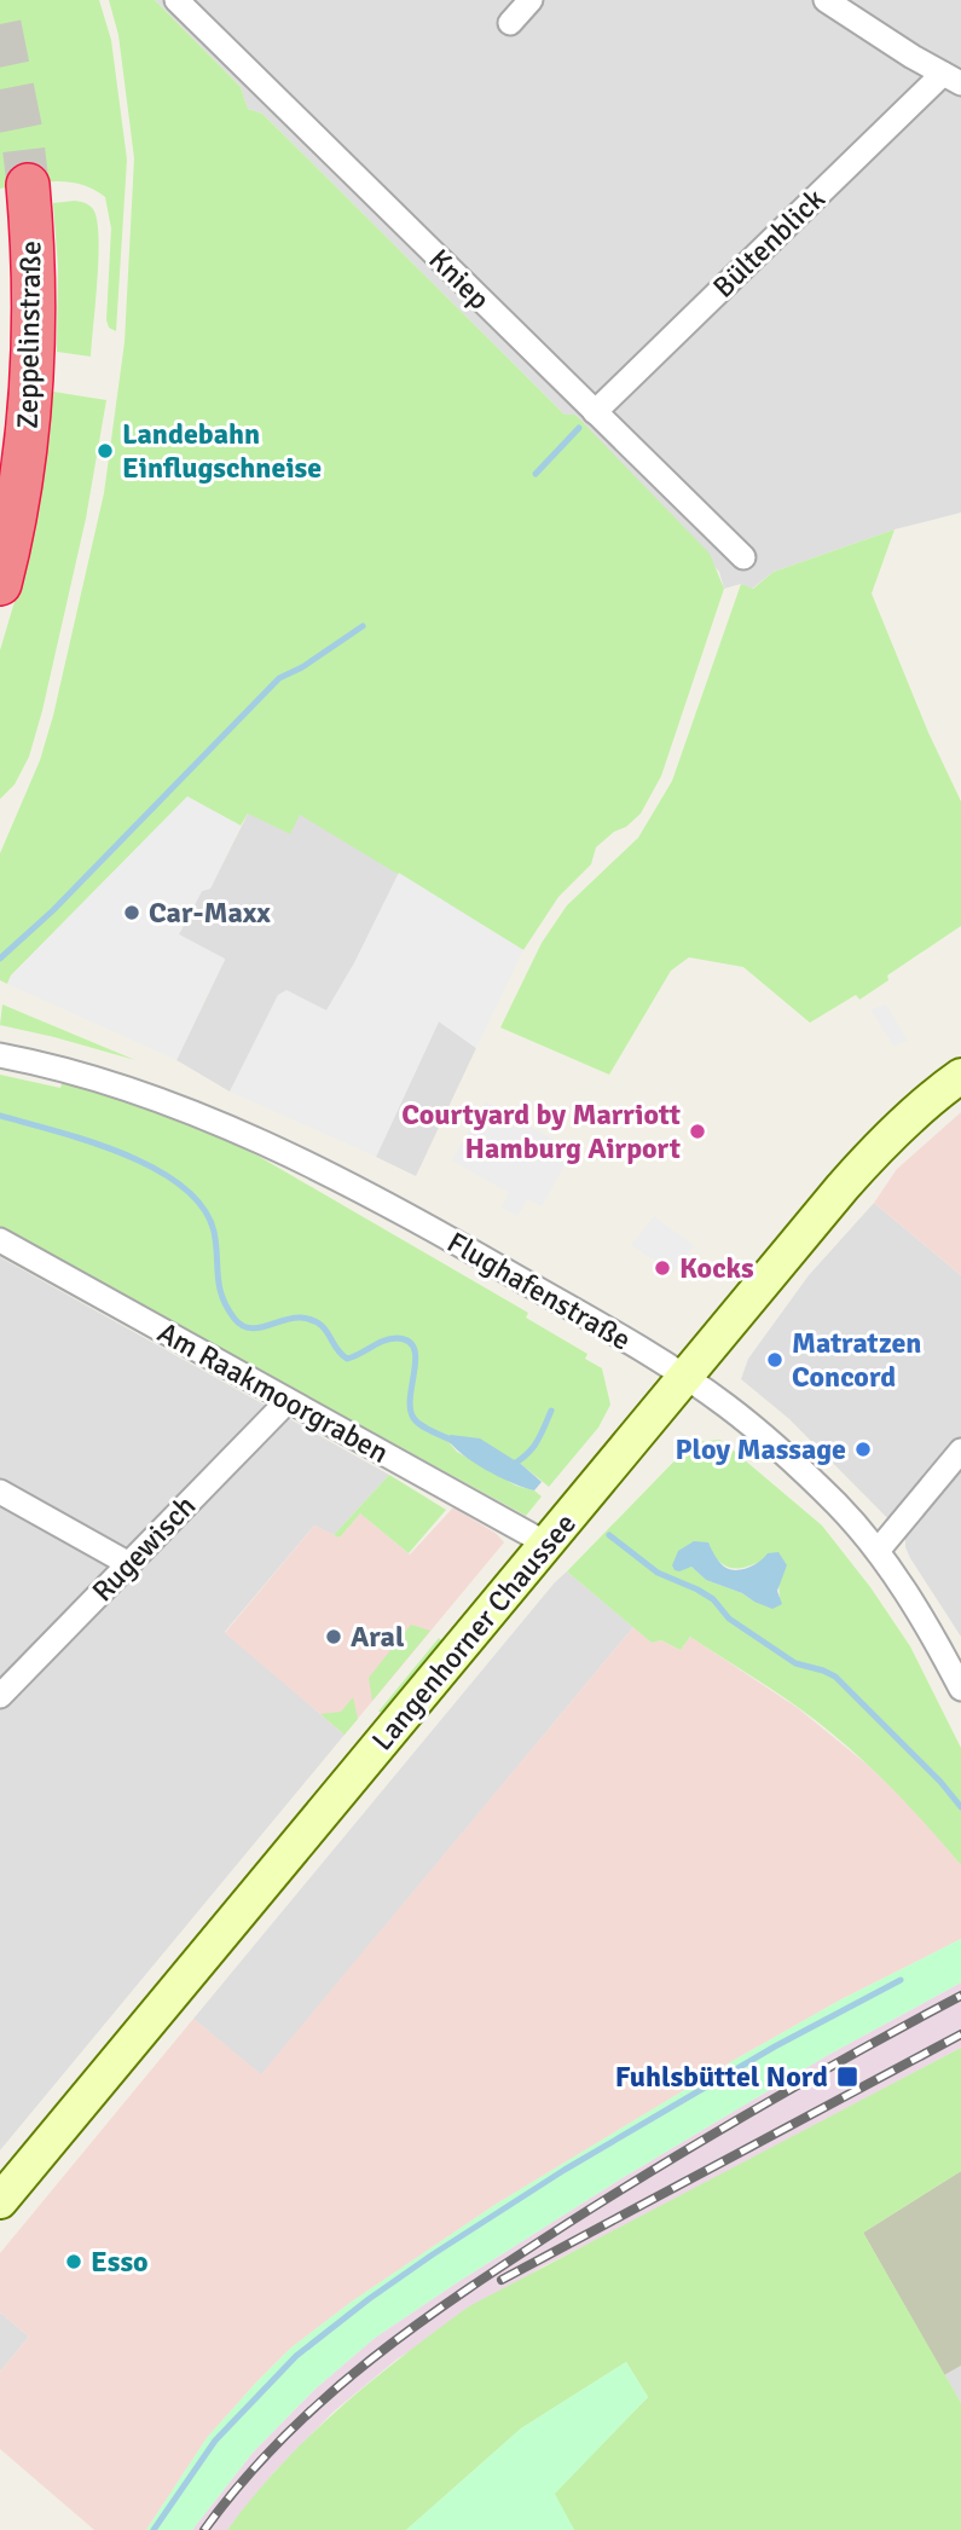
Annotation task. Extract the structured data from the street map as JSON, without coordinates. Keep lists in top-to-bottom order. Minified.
{"streets":{"highway":["Zeppelinstraße"],"main road":["Langenhorner Chaussee"],"street":["Bültenblick","Kniep","Flughafenstraße","Am Raakmoorgraben","Rugewisch"]},"crossings":[["Bültenblick","Kniep"],["Flughafenstraße","Langenhorner Chaussee"],["Am Raakmoorgraben","Rugewisch"],["Am Raakmoorgraben","Langenhorner Chaussee"]],"places":{"other":["Landebahn Einflugschneise","Car-Maxx","Courtyard by Marriott Hamburg Airport","Kocks","Matratzen Concord","Ploy Massage","Aral","Esso"],"transit":["Fuhlsbüttel Nord"]}}
